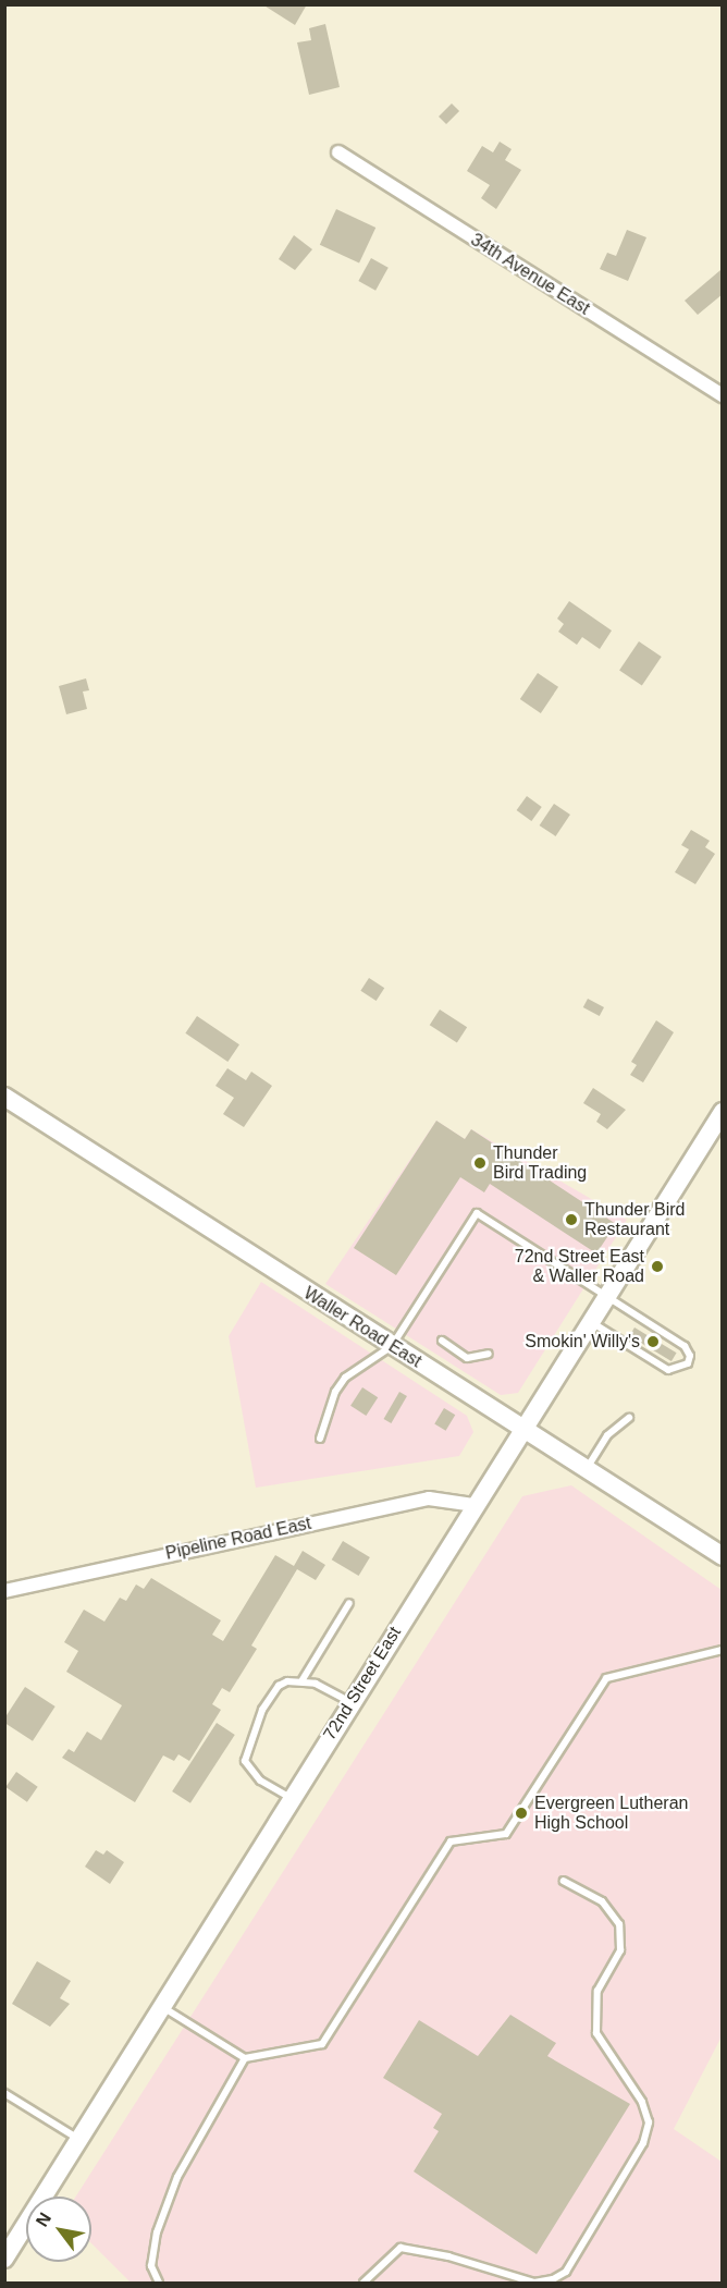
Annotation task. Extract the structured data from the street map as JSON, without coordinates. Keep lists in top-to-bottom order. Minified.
{"streets":{"main road":["Waller Road East","72nd Street East"],"street":["34th Avenue East","Pipeline Road East"]},"crossings":[["Waller Road East","72nd Street East"],["Pipeline Road East","72nd Street East"]],"places":["Thunder Bird Trading","Thunder Bird Restaurant","72nd Street East & Waller Road","Smokin' Willy's","Evergreen Lutheran High School"],"north":"top left"}
